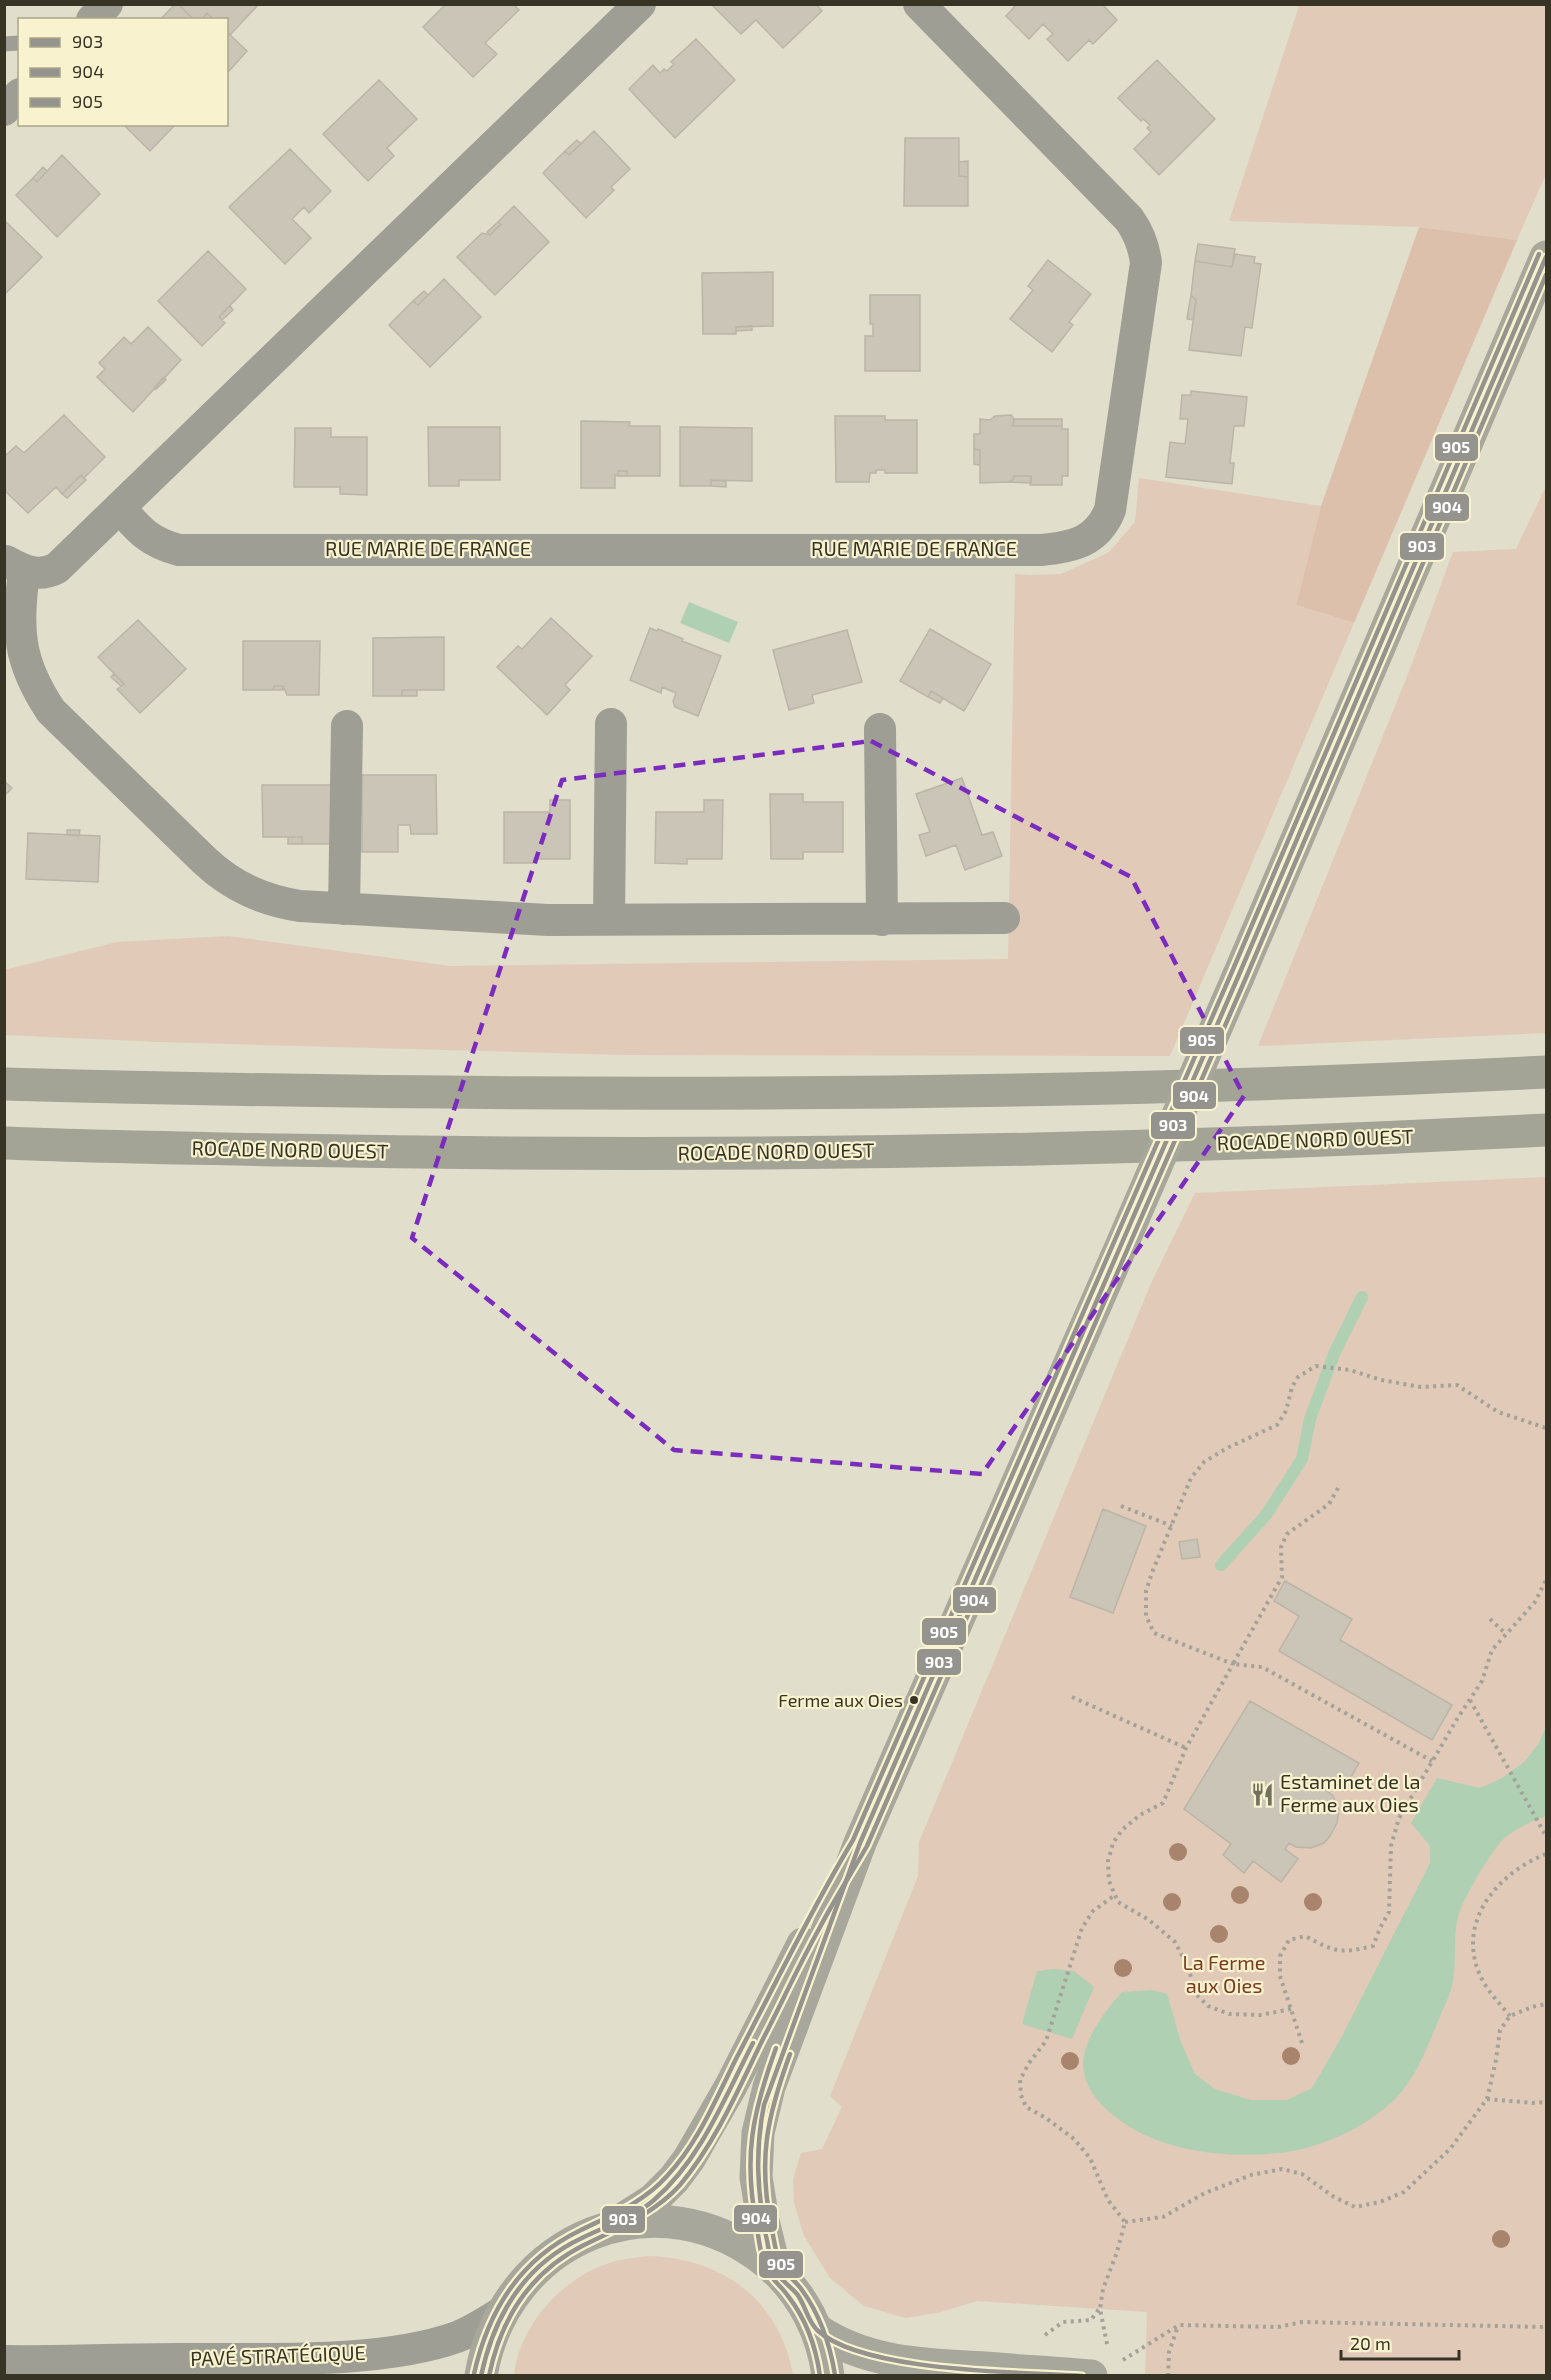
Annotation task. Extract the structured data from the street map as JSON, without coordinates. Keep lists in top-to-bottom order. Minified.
{"streets":{"highway":["ROCADE NORD OUEST"],"street":["RUE MARIE DE FRANCE","PAVÉ STRATÉGIQUE"]},"parks":["La Ferme aux Oies"],"places":{"other":["Ferme aux Oies"],"restaurant":["Estaminet de la Ferme aux Oies"]},"lines":["transit line 905","transit line 903","transit line 904"],"legend":["903","904","905"],"scale_bar":"20 m"}
